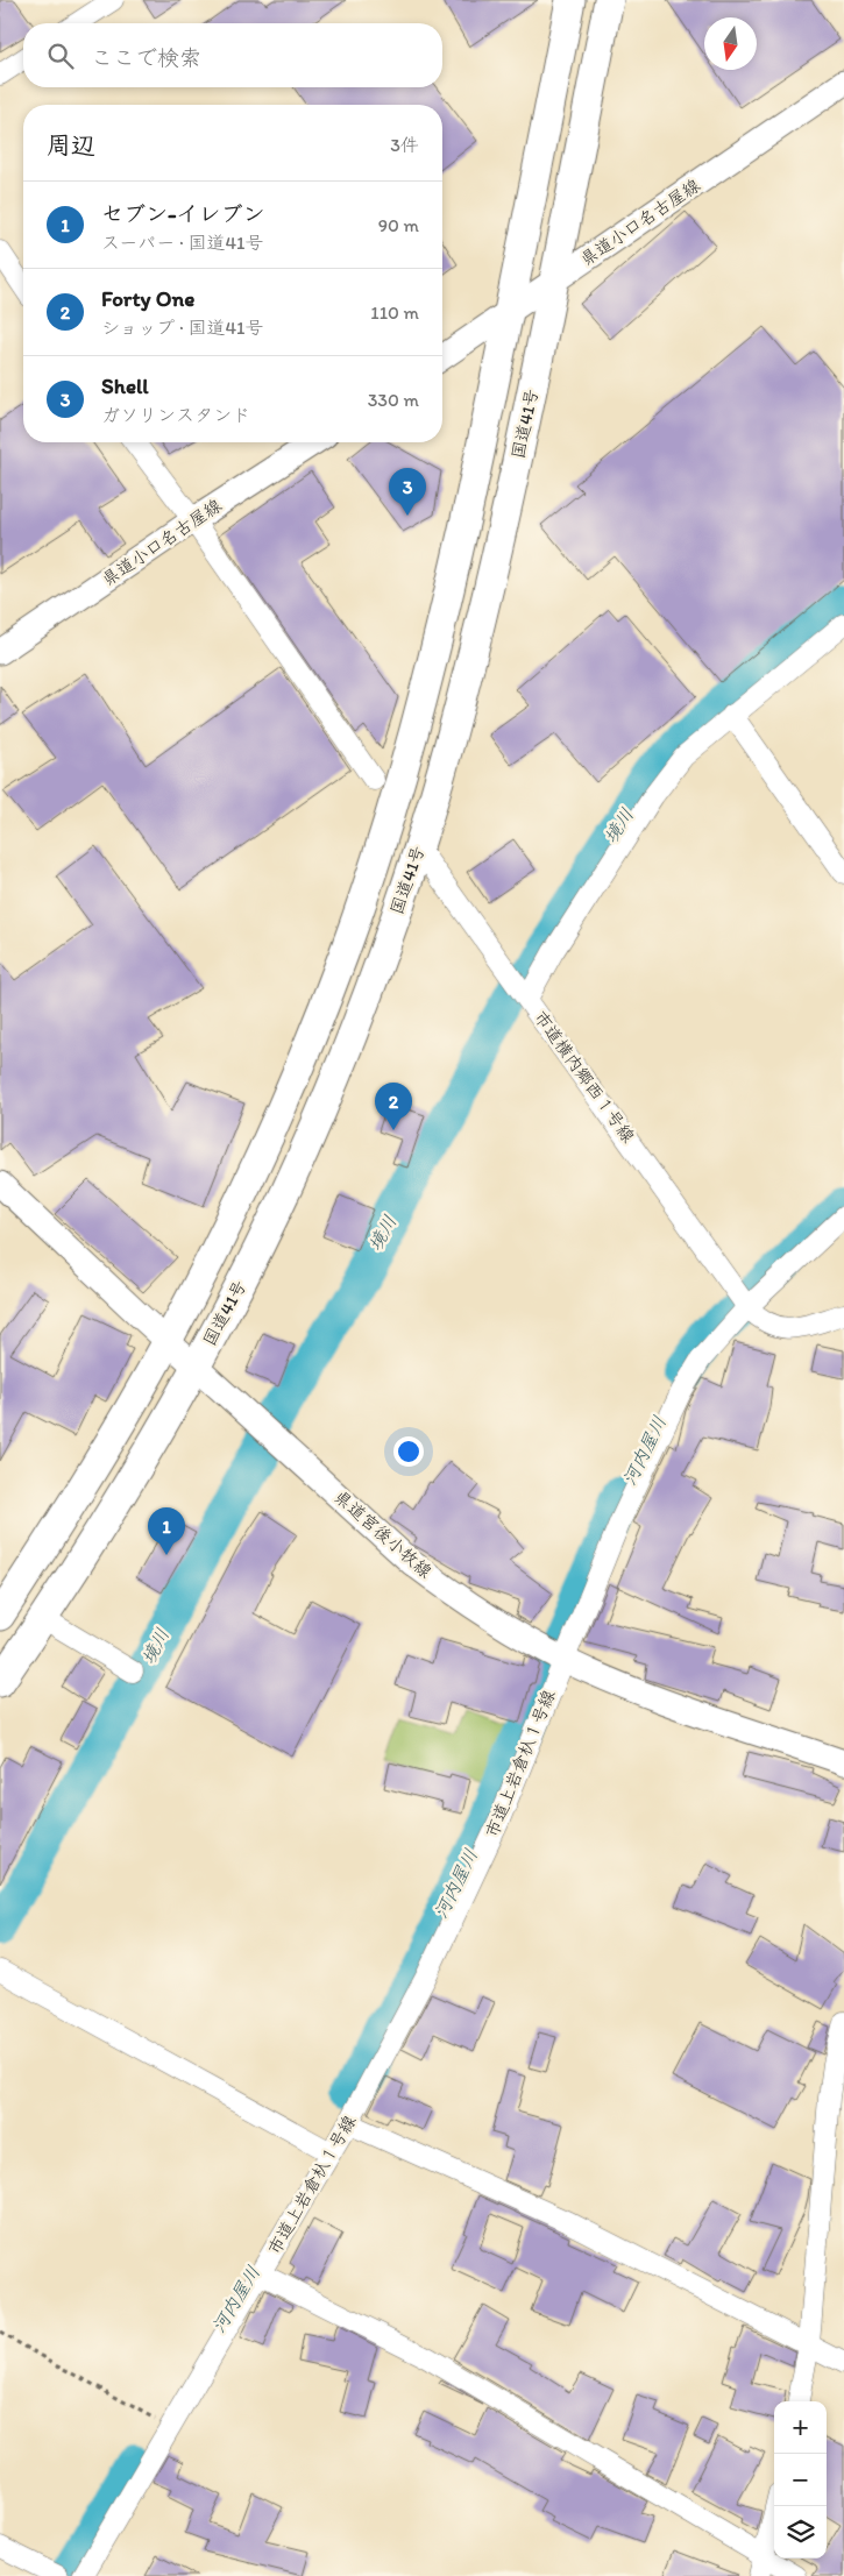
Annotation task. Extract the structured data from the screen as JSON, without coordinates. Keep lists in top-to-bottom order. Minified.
{"streets":{"highway":["国道41号"],"main road":["県道小口名古屋線","県道宮後小牧線"],"street":["市道横内郷西１号線","市道上岩倉杁１号線"]},"crossings":[["県道小口名古屋線","国道41号"],["国道41号","市道横内郷西１号線"],["国道41号","県道宮後小牧線"],["市道横内郷西１号線","市道上岩倉杁１号線"],["県道宮後小牧線","市道上岩倉杁１号線"]],"water":["境川","河内屋川"],"north":"bottom","page":{"search":"ここで検索","heading":["周辺","3件"],"list":[{"mark":"1","name":"セブン-イレブン","note":"スーパー · 国道41号","value":"90 m"},{"mark":"2","name":"Forty One","note":"ショップ · 国道41号","value":"110 m"},{"mark":"3","name":"Shell","note":"ガソリンスタンド","value":"330 m"}],"pins":["3","2","1"],"map_buttons":["+","−"]}}
